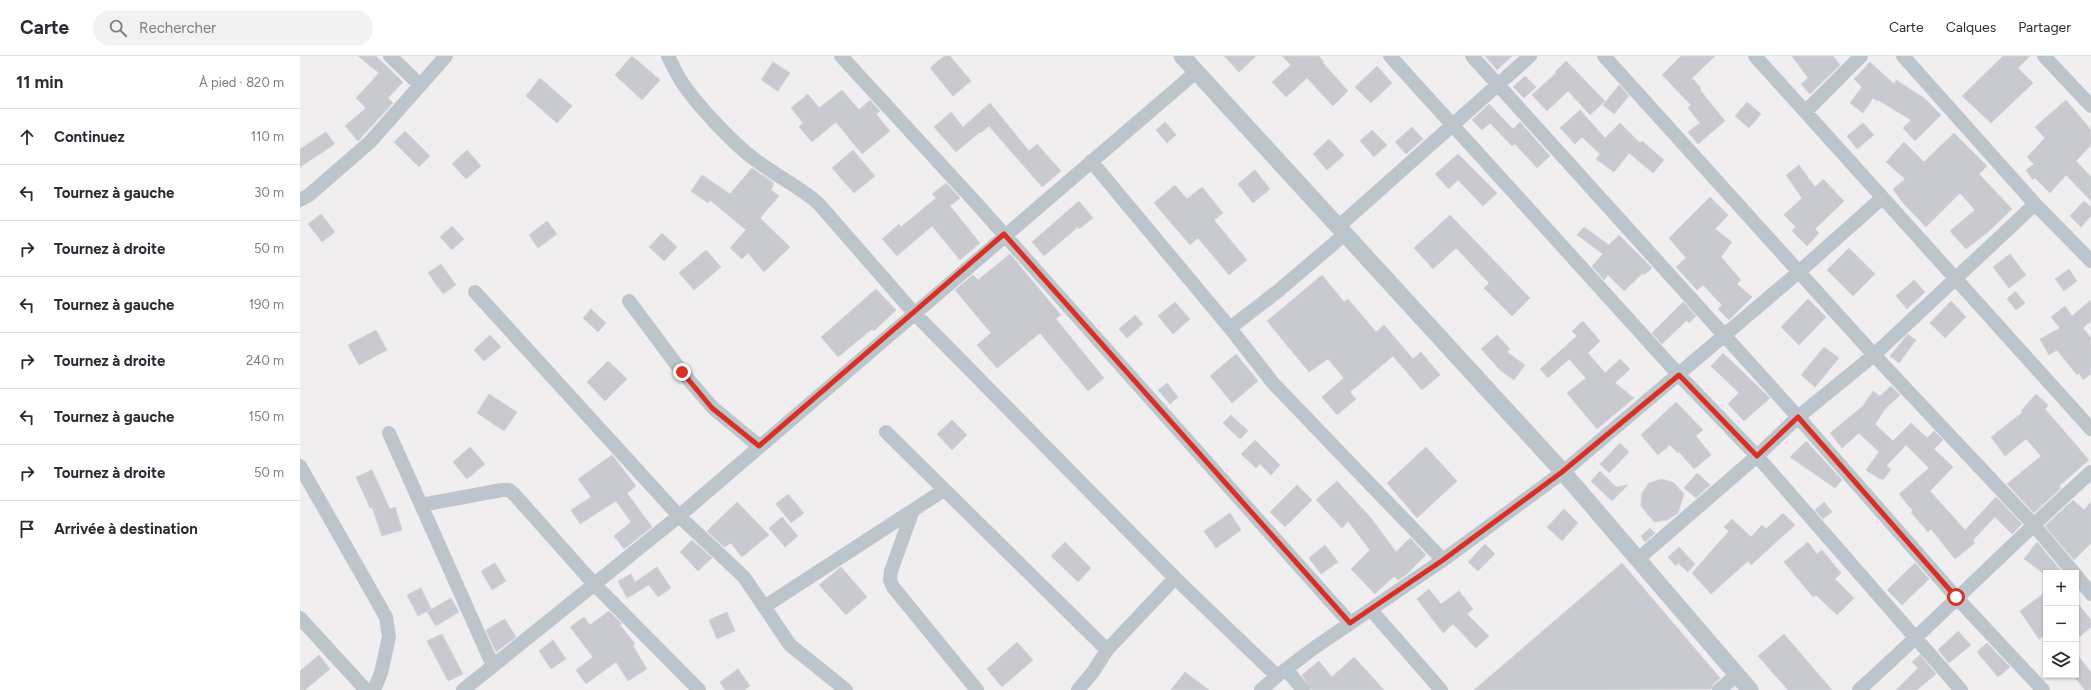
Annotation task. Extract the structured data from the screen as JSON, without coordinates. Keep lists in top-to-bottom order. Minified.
{"page":{"header":"Carte","search":"Rechercher","nav":["Carte","Calques","Partager"],"heading":["11 min","À pied · 820 m"],"list":[["Continuez","110 m"],["Tournez à gauche","30 m"],["Tournez à droite","50 m"],["Tournez à gauche","190 m"],["Tournez à droite","240 m"],["Tournez à gauche","150 m"],["Tournez à droite","50 m"],"Arrivée à destination"],"map_buttons":["+","−"]}}
